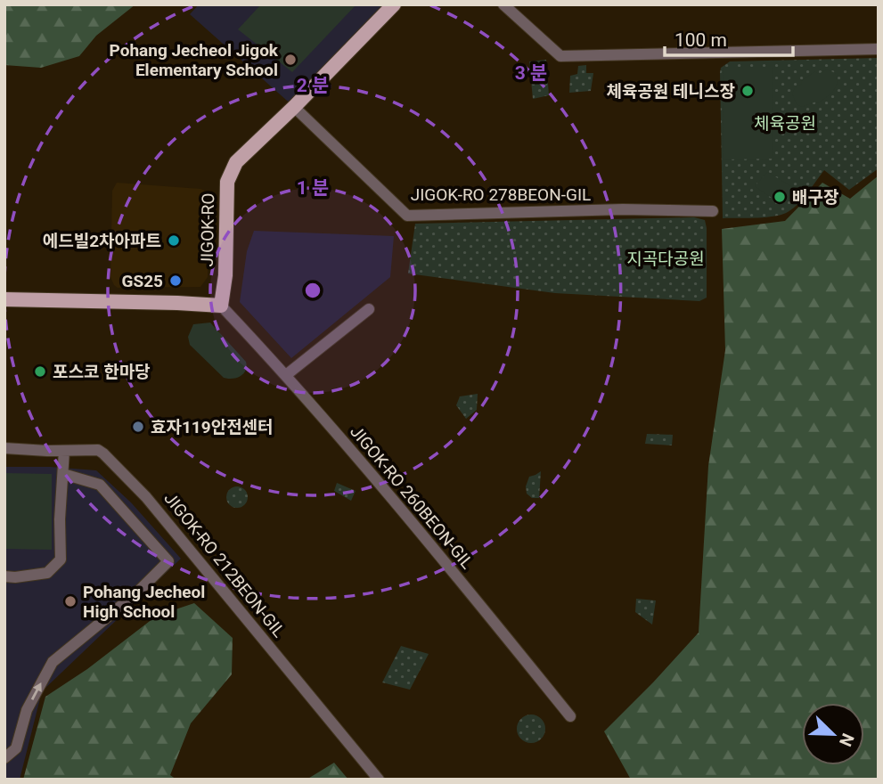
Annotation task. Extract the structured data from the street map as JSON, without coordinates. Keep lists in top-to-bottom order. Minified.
{"streets":{"main road":["JIGOK-RO"],"street":["JIGOK-RO 278BEON-GIL","JIGOK-RO 260BEON-GIL","JIGOK-RO 212BEON-GIL"]},"crossings":[["JIGOK-RO 278BEON-GIL","JIGOK-RO"],["JIGOK-RO","JIGOK-RO 260BEON-GIL"]],"parks":["체육공원","지곡다공원"],"places":["Pohang Jecheol Jigok Elementary School","체육공원 테니스장","배구장","에드빌2차아파트","GS25","포스코 한마당","효자119안전센터","Pohang Jecheol High School"],"scale_bar":"100 m","north":"bottom right","rings":["3 분","2 분","1 분"]}
